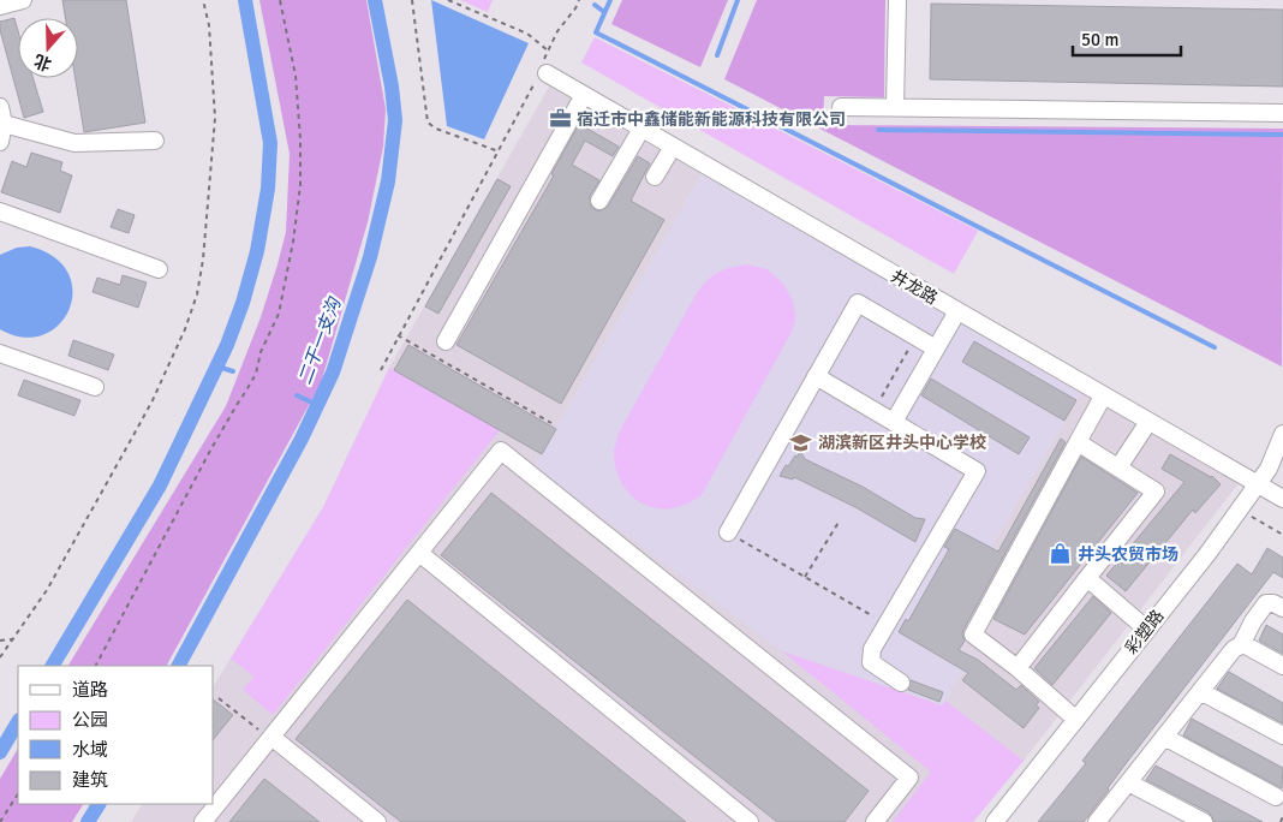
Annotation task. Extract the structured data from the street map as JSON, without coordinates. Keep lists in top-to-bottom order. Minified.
{"streets":{"street":["井龙路","彩塑路"]},"crossings":[["井龙路","彩塑路"]],"water":["二干一支沟"],"places":{"office":["宿迁市中鑫储能新能源科技有限公司"],"school or university":["湖滨新区井头中心学校"],"shop":["井头农贸市场"]},"legend":["道路","公园","水域","建筑"],"scale_bar":"50 m","north":"bottom"}
